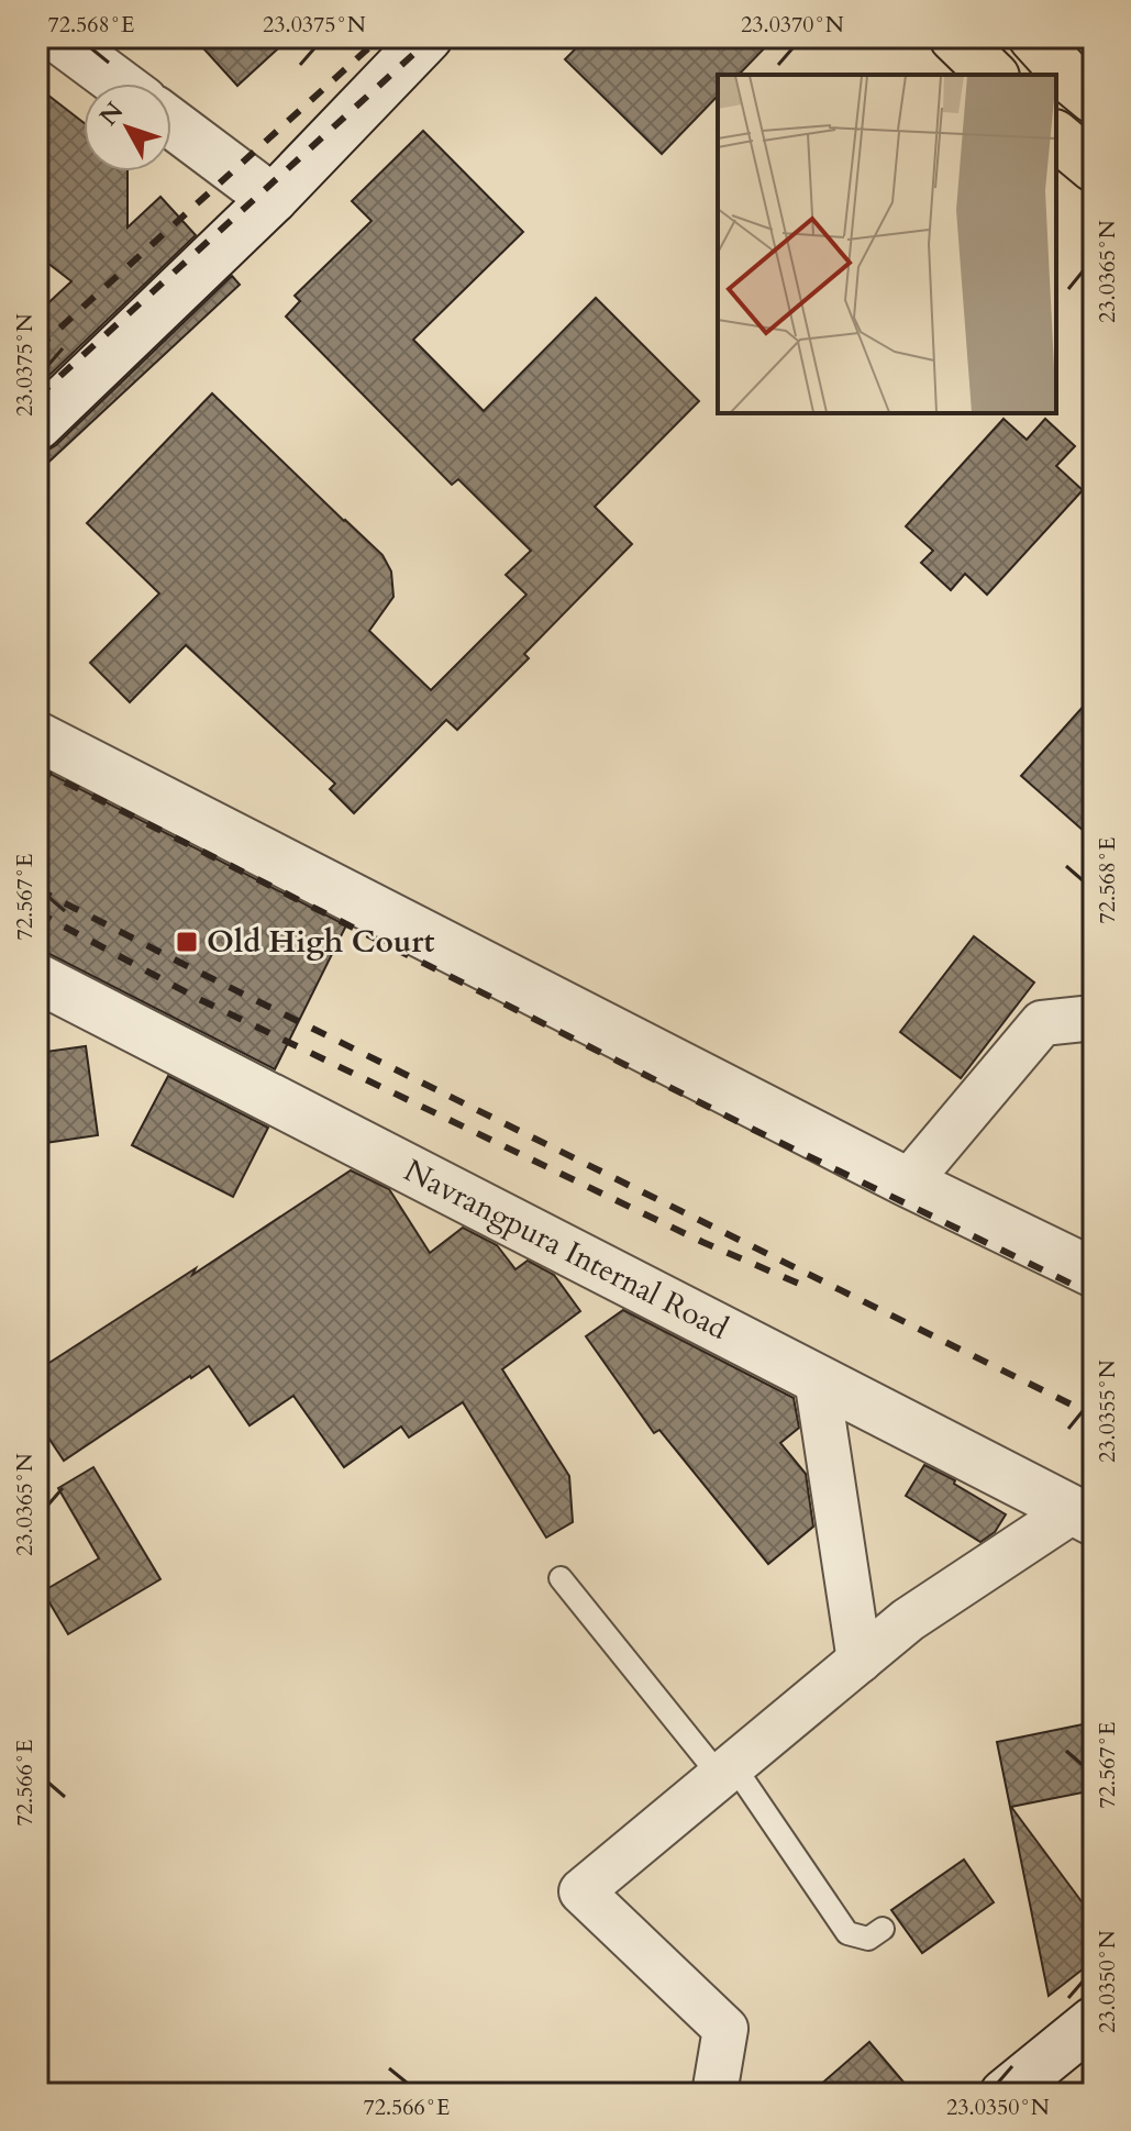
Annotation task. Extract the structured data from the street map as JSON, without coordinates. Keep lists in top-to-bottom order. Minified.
{"streets":{"street":["Navrangpura Internal Road"]},"places":{"transit":["Old High Court"]},"north":"top left","coordinates":["72.568°E","23.0375°N","23.0370°N","23.0365°N","72.567°E","23.0355°N","72.566°E","23.0350°N"]}
